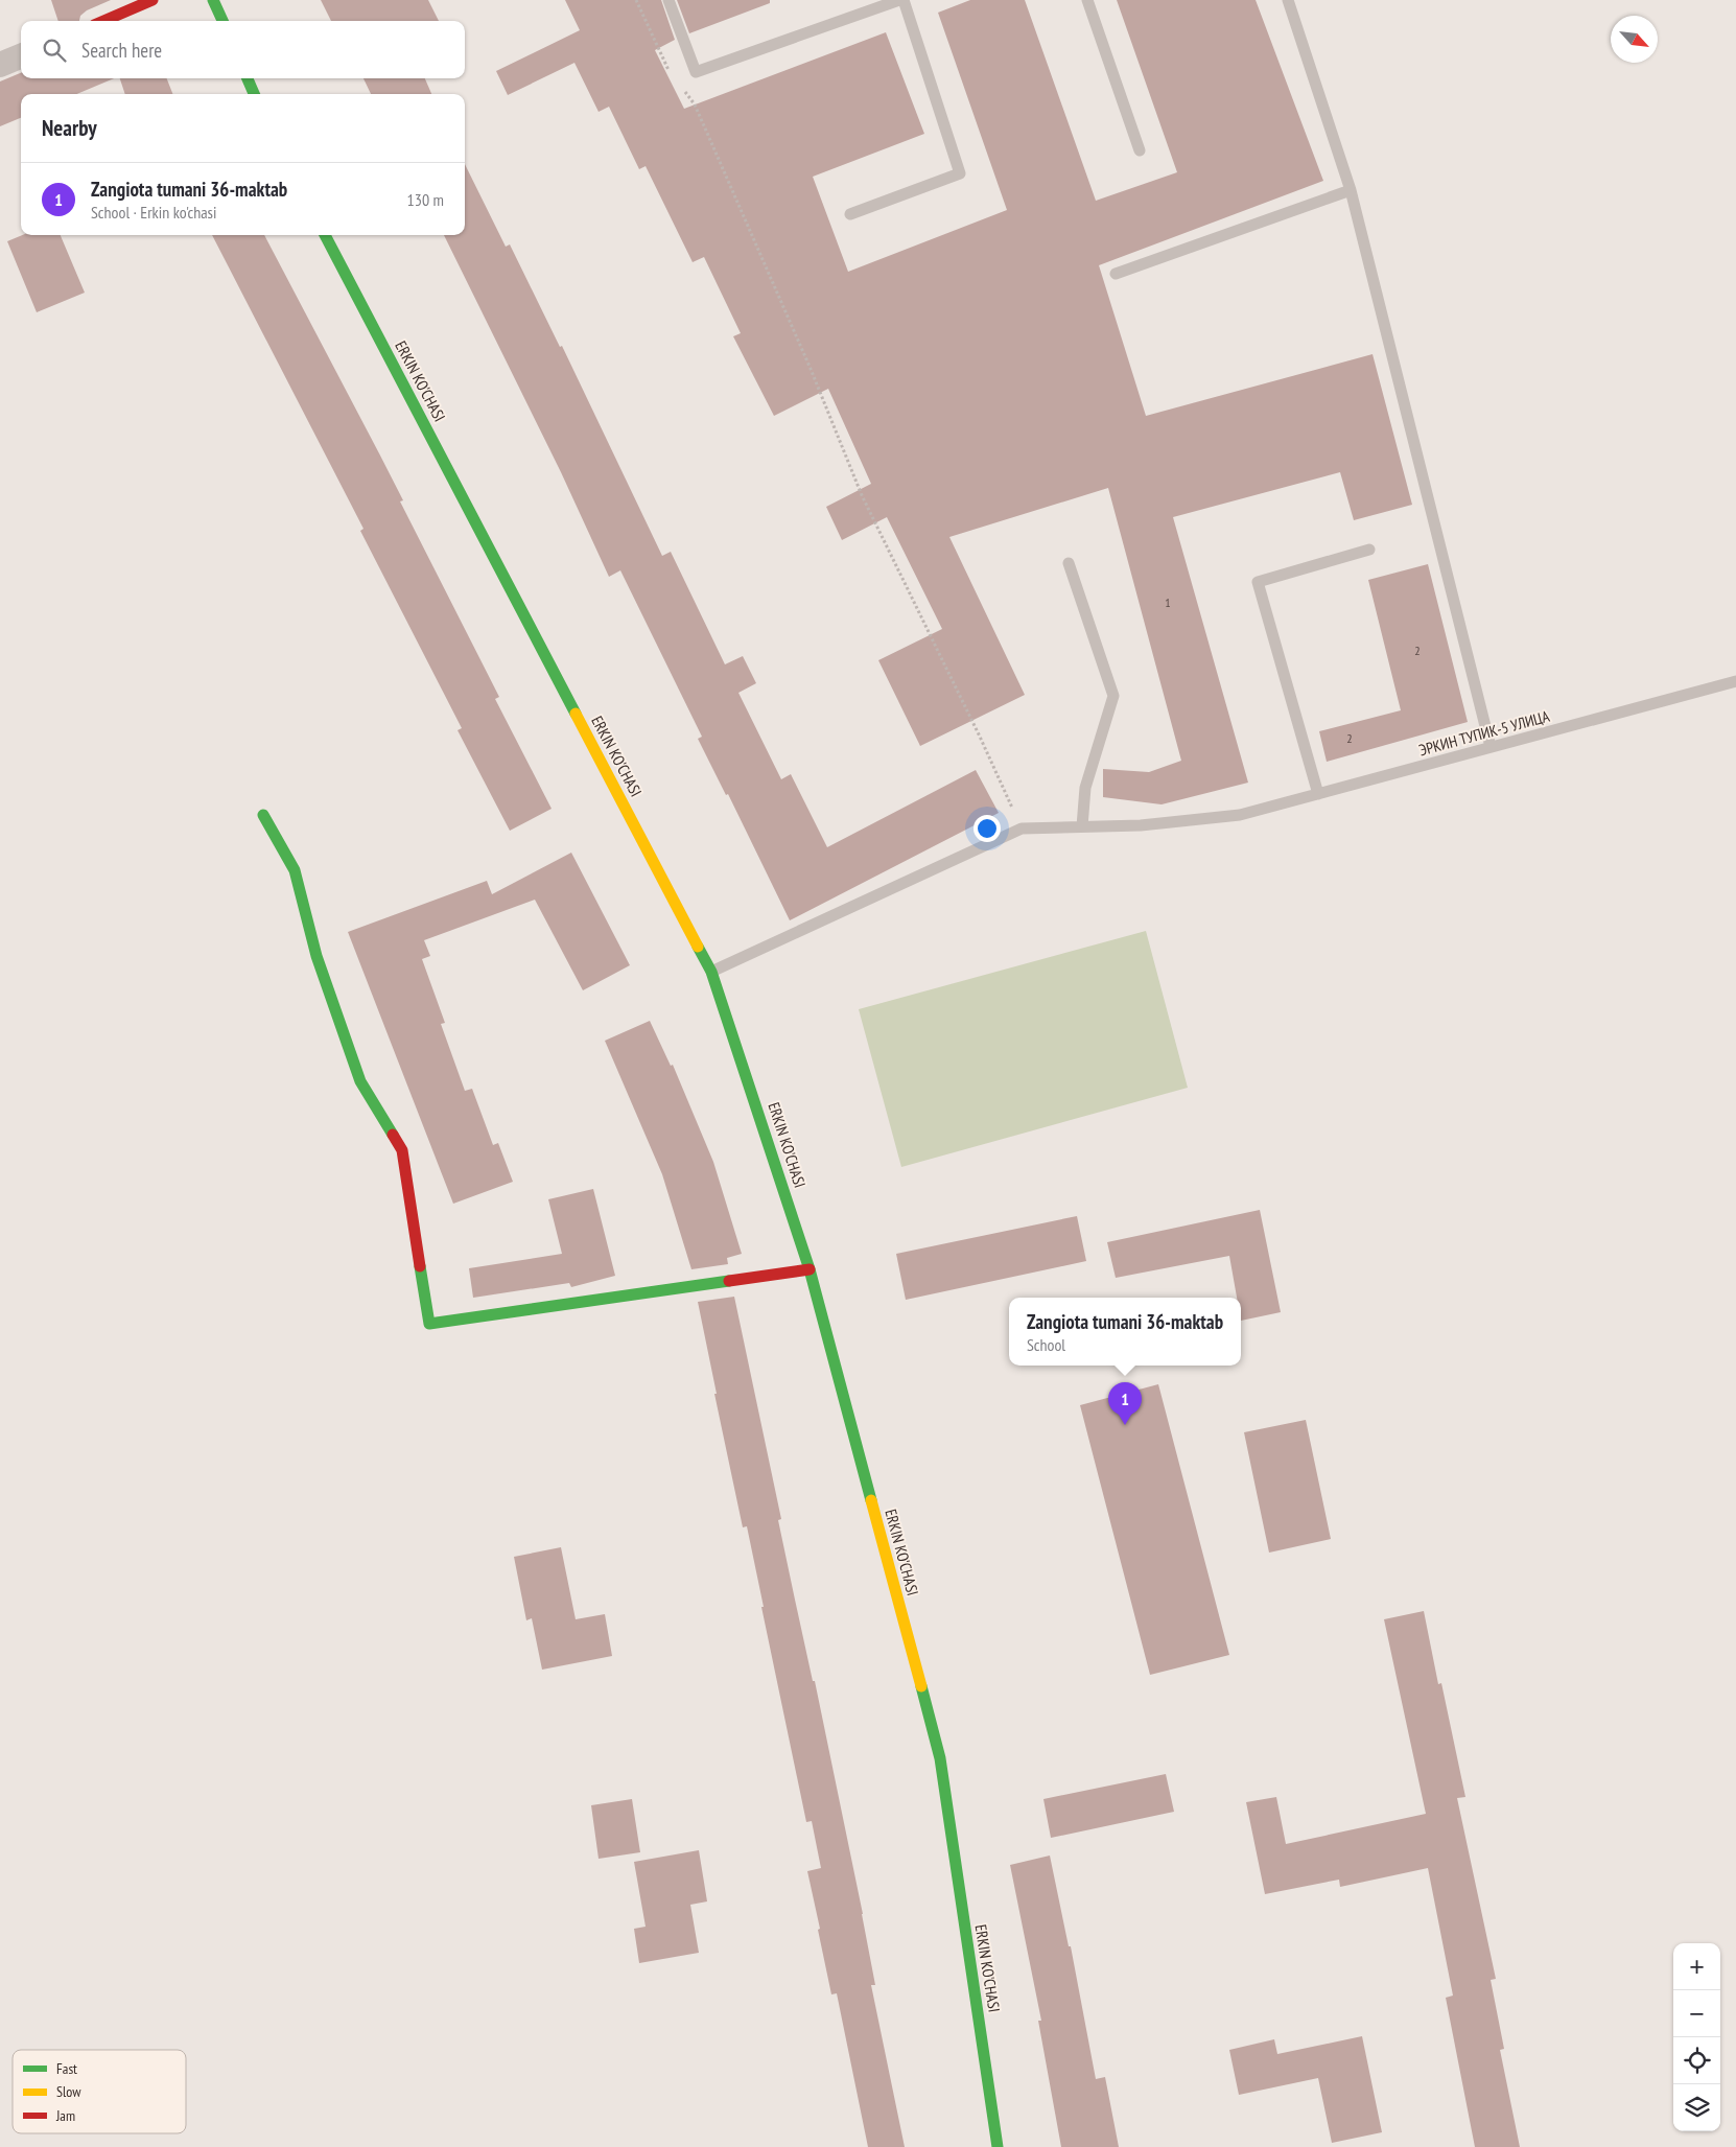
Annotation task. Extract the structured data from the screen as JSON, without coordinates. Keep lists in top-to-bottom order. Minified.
{"streets":{"main road":["ERKIN KO'CHASI"],"lane":["ЭРКИН ТУПИК-5 УЛИЦА"]},"house_numbers":["1","2","2"],"legend":["Fast","Slow","Jam"],"north":"bottom right","page":{"search":"Search here","heading":"Nearby","list":[{"mark":"1","name":"Zangiota tumani 36-maktab","note":"School · Erkin ko'chasi","value":"130 m"}],"popup":["Zangiota tumani 36-maktab","School"],"pins":"1","map_buttons":["+","−"]}}
